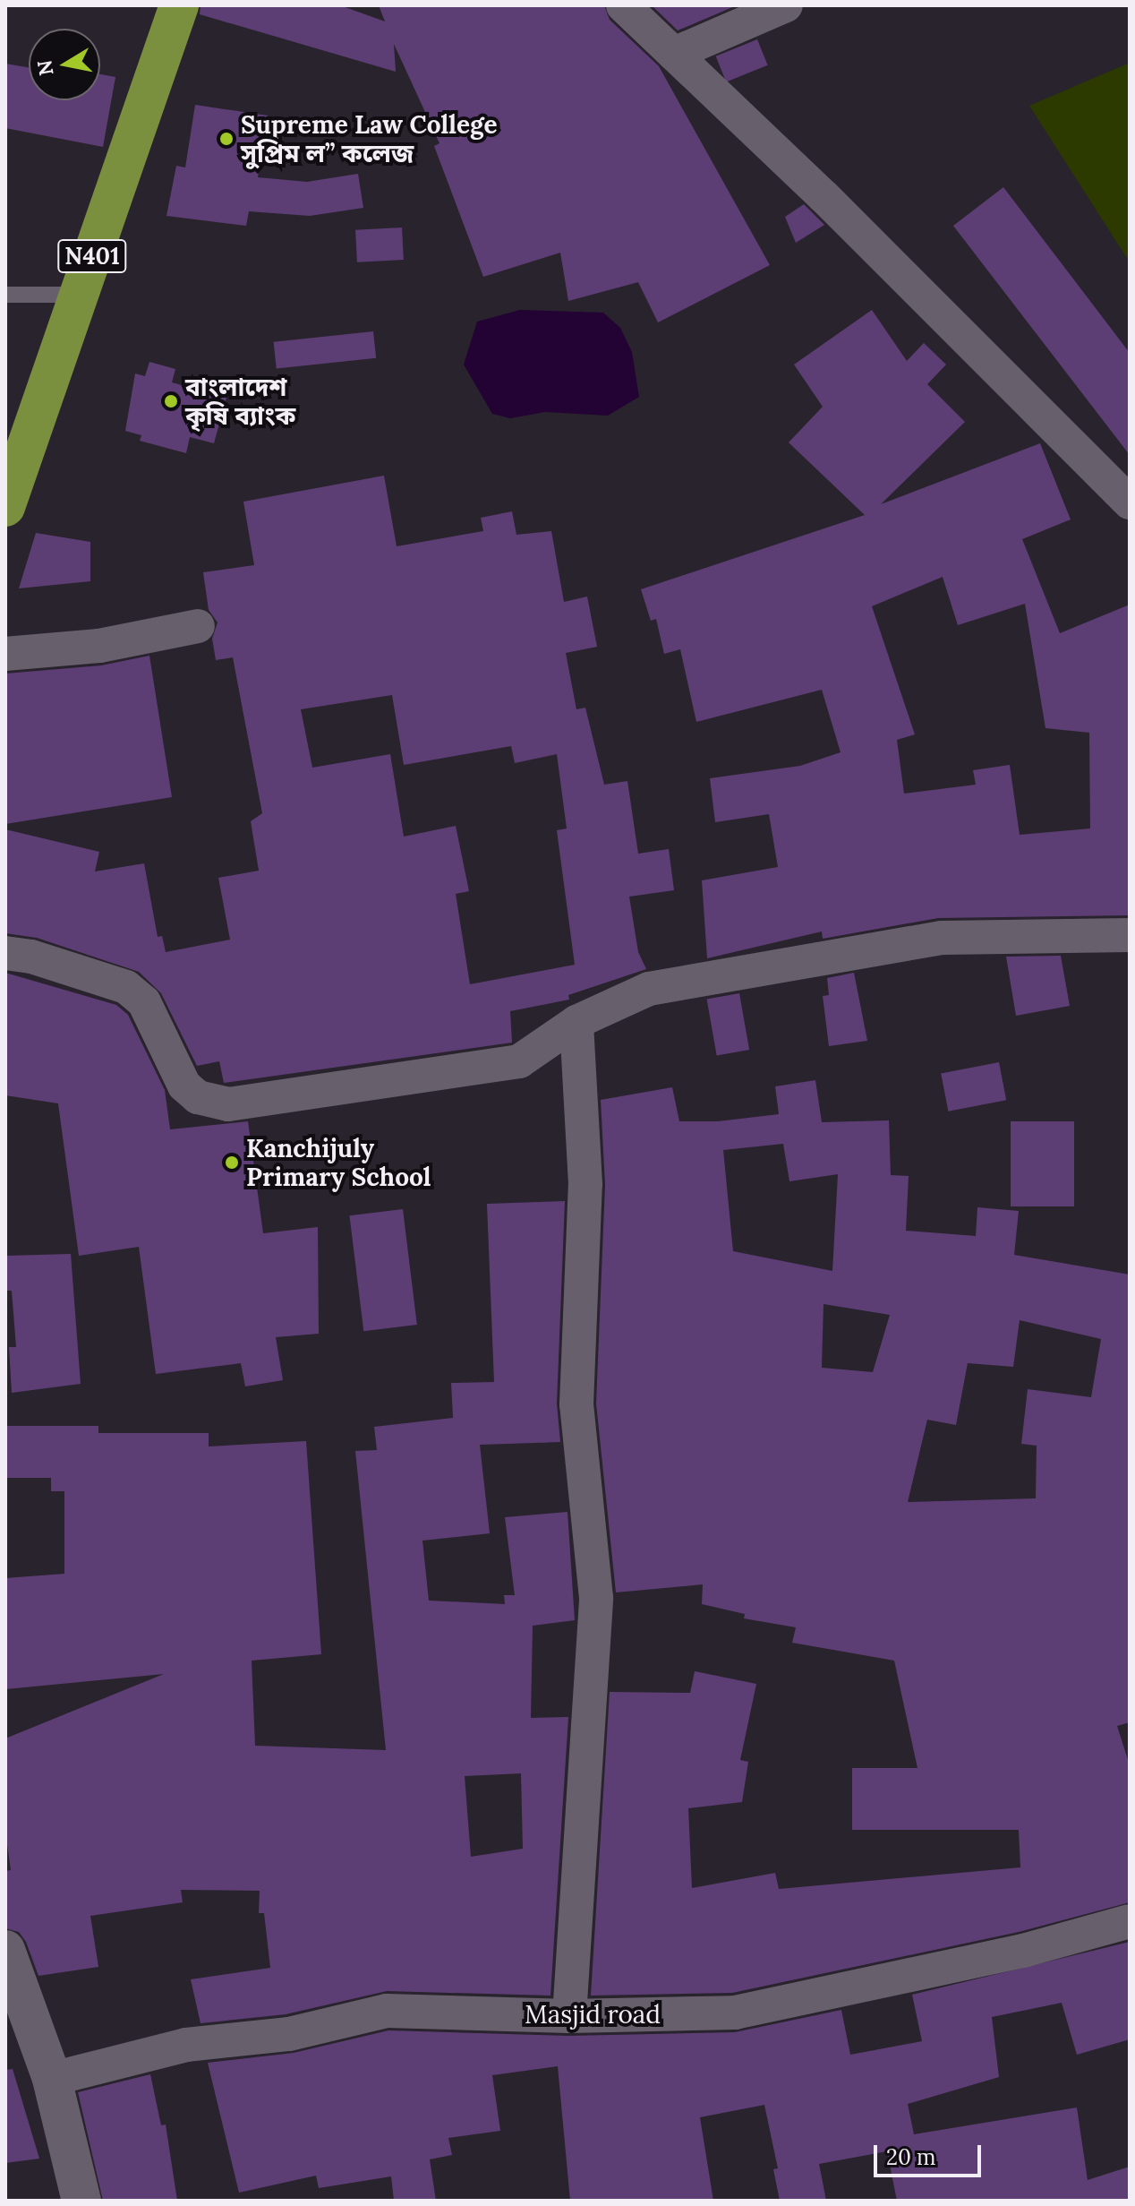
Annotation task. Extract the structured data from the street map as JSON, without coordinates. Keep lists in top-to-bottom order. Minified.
{"streets":{"highway":["N401"],"street":["Masjid road"]},"places":["Supreme Law College সুপ্রিম ল” কলেজ","বাংলাদেশ কৃষি ব্যাংক","Kanchijuly Primary School"],"scale_bar":"20 m","north":"left"}
